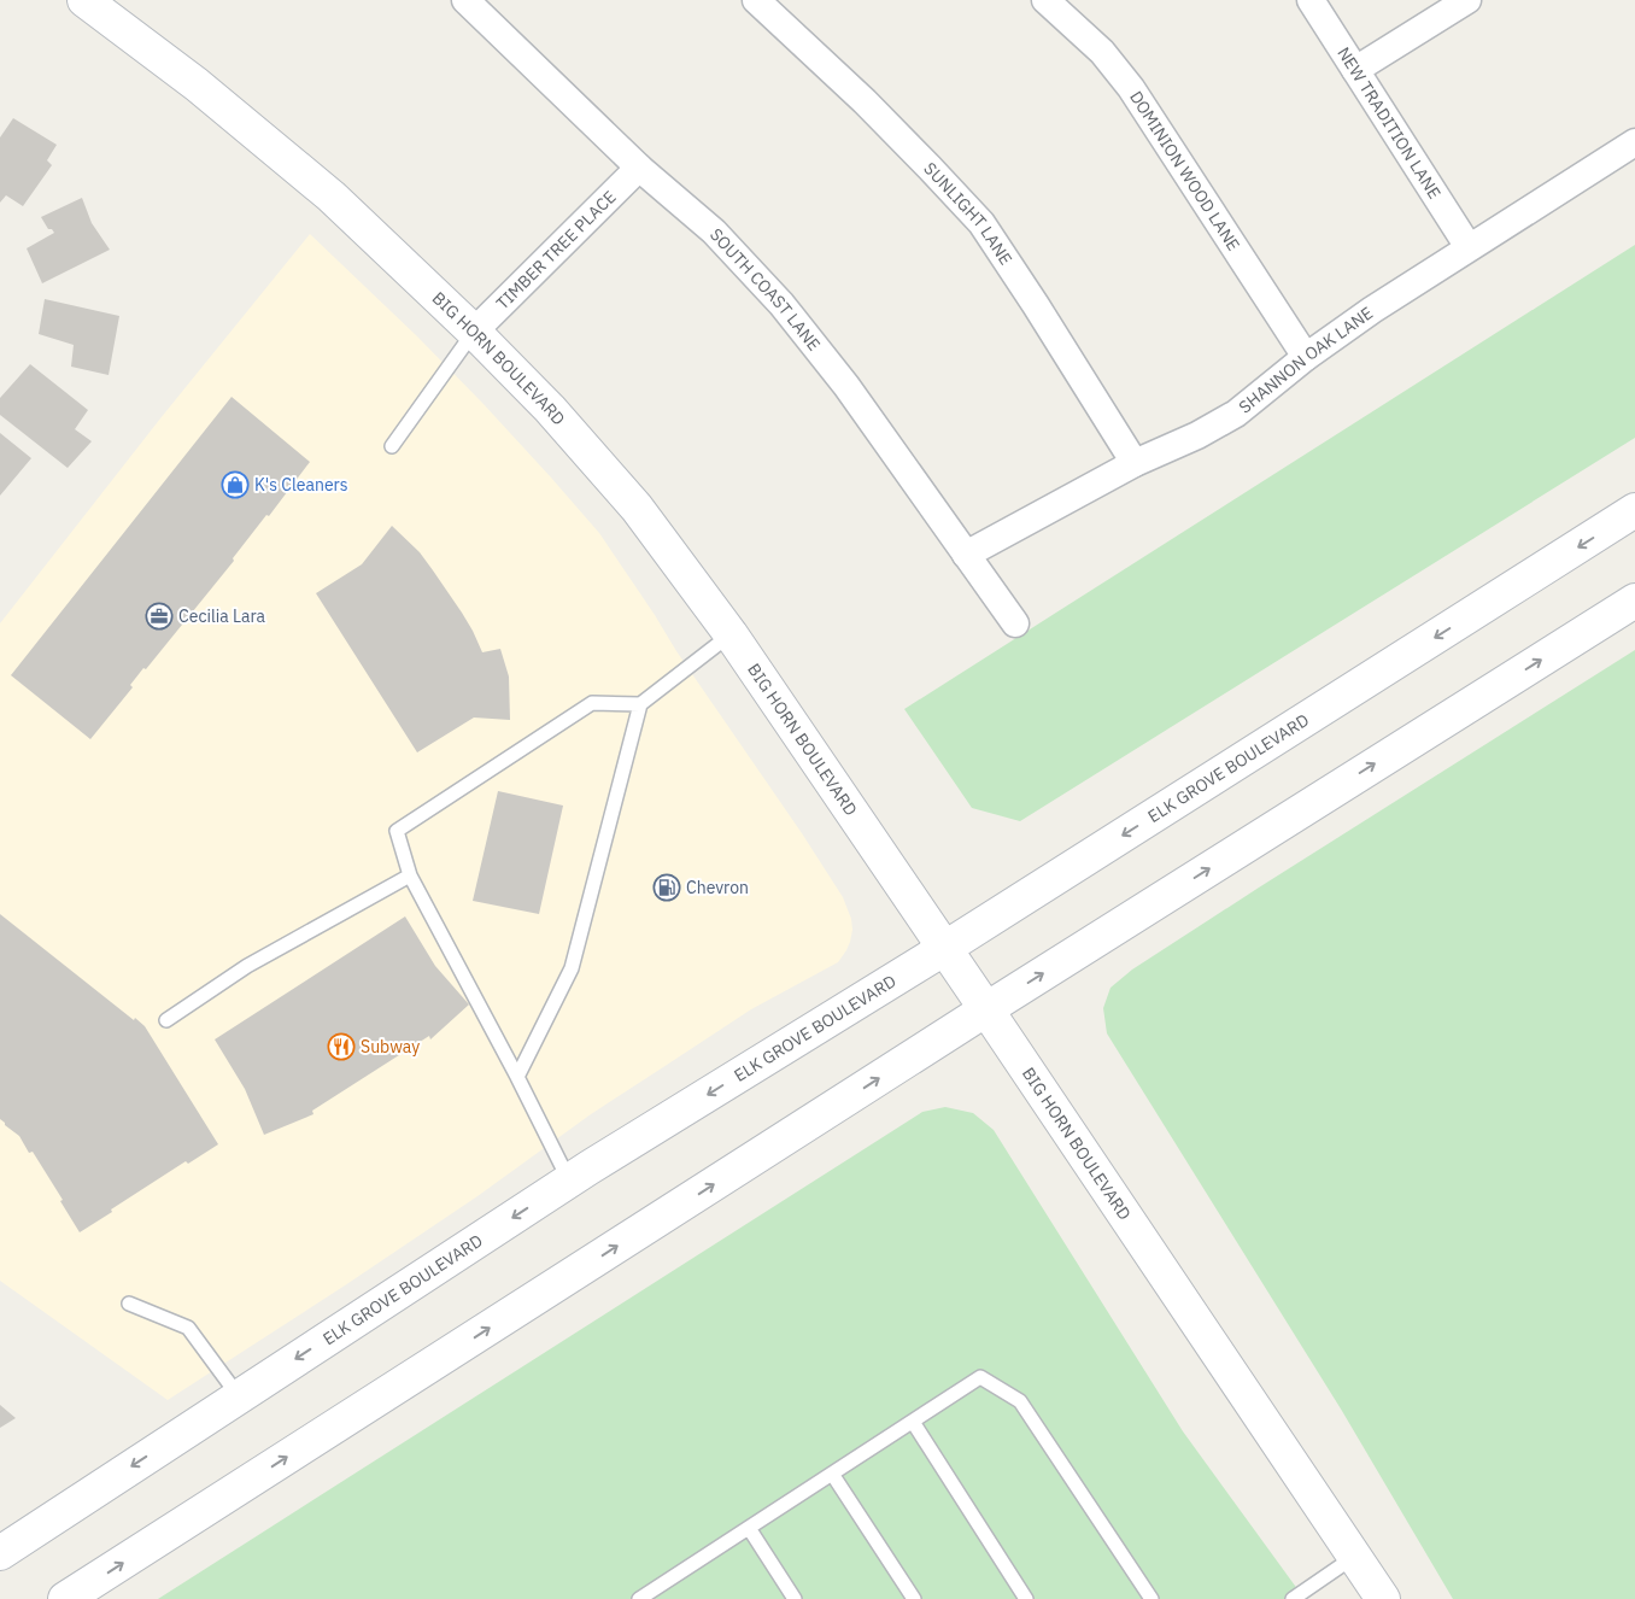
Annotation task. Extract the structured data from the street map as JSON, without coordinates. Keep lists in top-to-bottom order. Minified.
{"streets":{"main road":["BIG HORN BOULEVARD","ELK GROVE BOULEVARD"],"street":["NEW TRADITION LANE","DOMINION WOOD LANE","SUNLIGHT LANE","TIMBER TREE PLACE","SOUTH COAST LANE","SHANNON OAK LANE"]},"crossings":[["NEW TRADITION LANE","SHANNON OAK LANE"],["DOMINION WOOD LANE","SHANNON OAK LANE"],["SUNLIGHT LANE","SHANNON OAK LANE"],["TIMBER TREE PLACE","SOUTH COAST LANE"],["TIMBER TREE PLACE","BIG HORN BOULEVARD"],["SOUTH COAST LANE","SHANNON OAK LANE"],["BIG HORN BOULEVARD","ELK GROVE BOULEVARD"]],"places":{"shop":["K's Cleaners"],"office":["Cecilia Lara"],"fuel station":["Chevron"],"restaurant":["Subway"]}}
